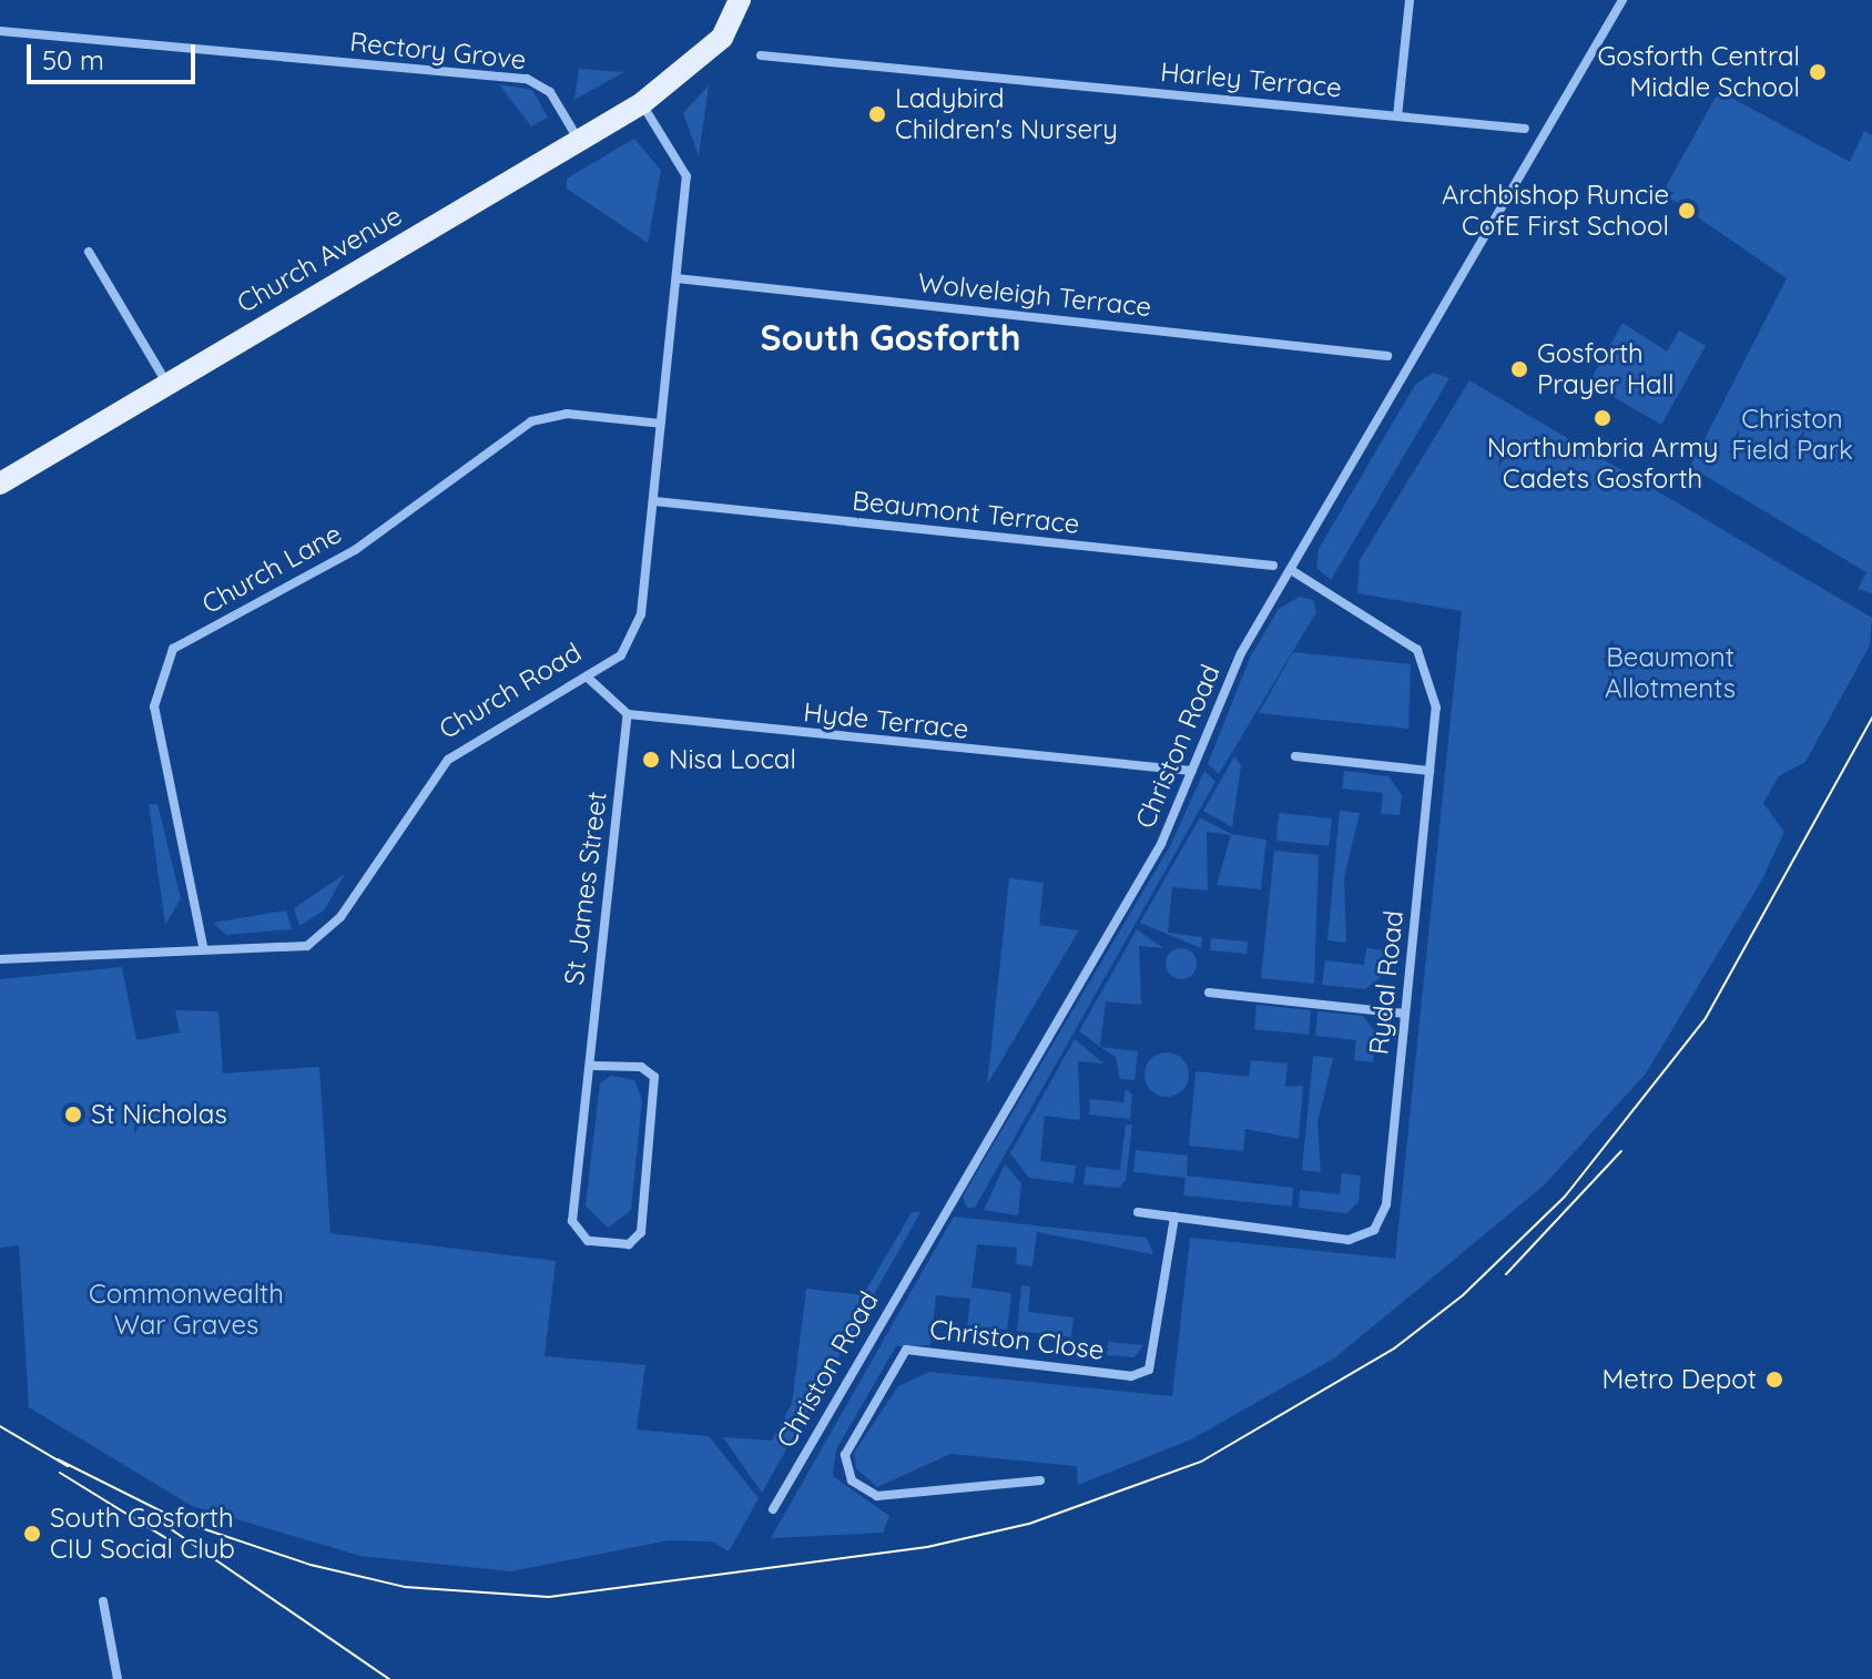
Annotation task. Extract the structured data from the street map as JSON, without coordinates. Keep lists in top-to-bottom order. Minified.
{"streets":{"main road":["Church Avenue"],"street":["Rectory Grove","Harley Terrace","Wolveleigh Terrace","Beaumont Terrace","Church Lane","Church Road","Hyde Terrace","Christon Road","St James Street","Rydal Road","Christon Close"]},"crossings":[["Rectory Grove","Church Avenue"],["Church Avenue","Church Road"],["Wolveleigh Terrace","Church Road"],["Beaumont Terrace","Church Road"],["Church Lane","Church Road"],["Hyde Terrace","Christon Road"],["Hyde Terrace","St James Street"],["Christon Road","Rydal Road"],["Rydal Road","Christon Close"]],"districts":["South Gosforth"],"parks":["Christon Field Park","Beaumont Allotments","Commonwealth War Graves"],"places":["Gosforth Central Middle School","Ladybird Children's Nursery","Archbishop Runcie CofE First School","Gosforth Prayer Hall","Northumbria Army Cadets Gosforth","Nisa Local","St Nicholas","Metro Depot","South Gosforth CIU Social Club"],"scale_bar":"50 m"}
